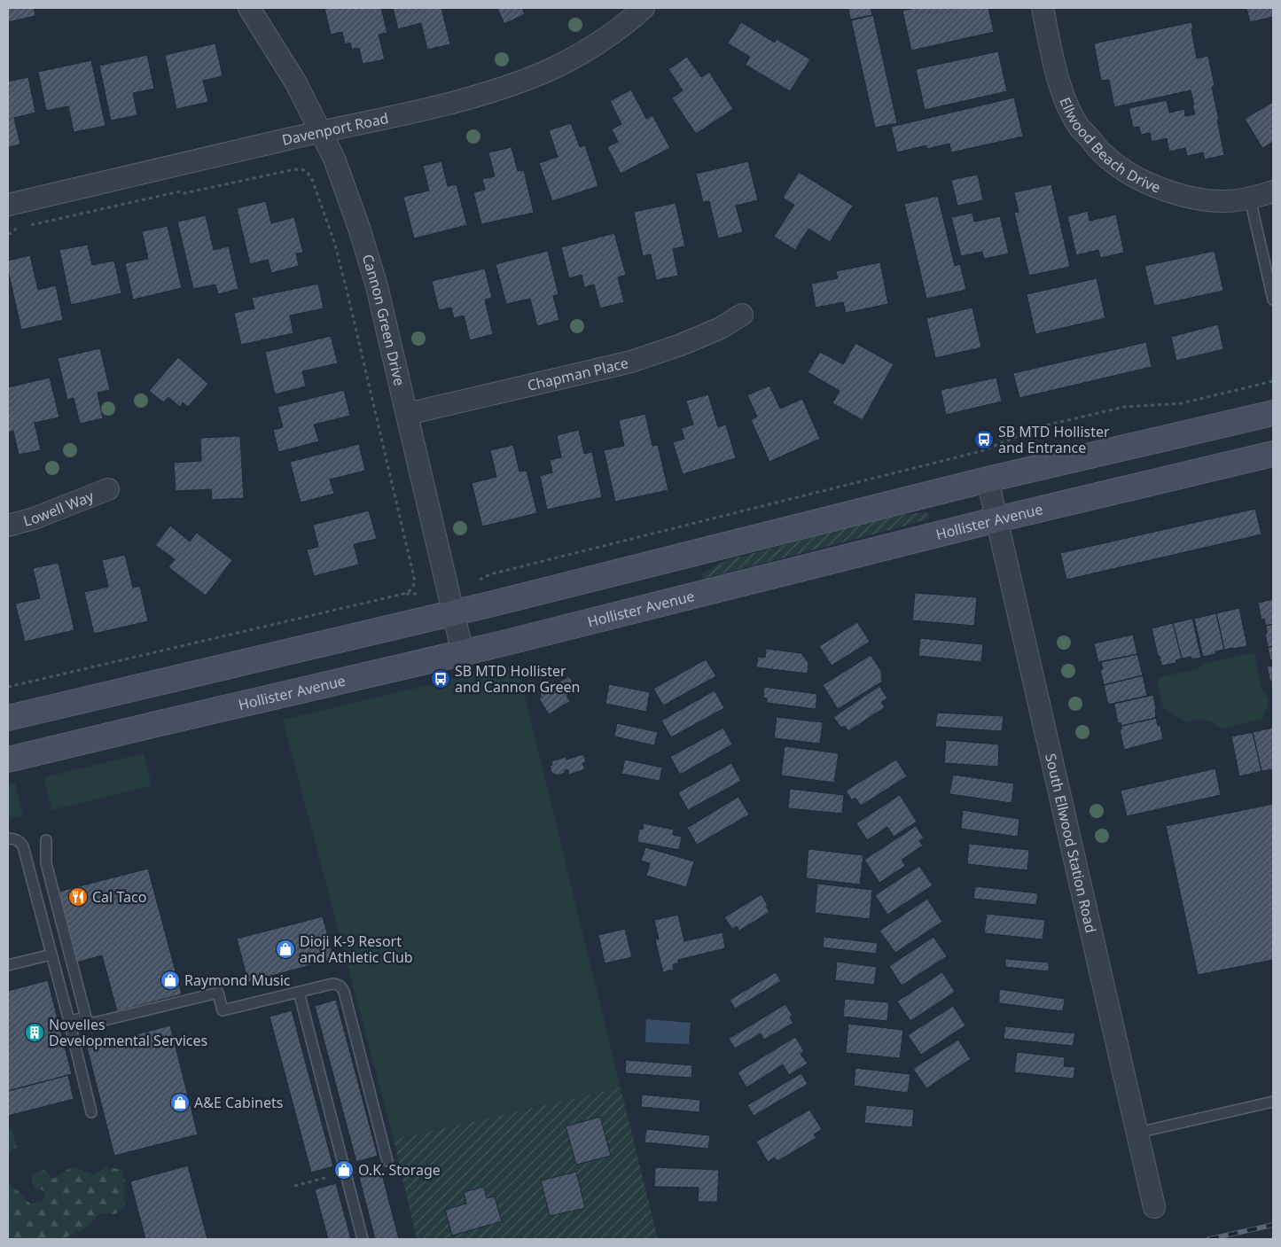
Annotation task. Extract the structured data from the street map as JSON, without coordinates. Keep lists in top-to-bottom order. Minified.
{"streets":{"main road":["Hollister Avenue"],"street":["Davenport Road","Ellwood Beach Drive","Cannon Green Drive","Chapman Place","Lowell Way","South Ellwood Station Road"]},"crossings":[["Davenport Road","Cannon Green Drive"],["Cannon Green Drive","Chapman Place"],["Cannon Green Drive","Hollister Avenue"],["Hollister Avenue","South Ellwood Station Road"]],"places":{"bus stop":["SB MTD Hollister and Entrance","SB MTD Hollister and Cannon Green"],"restaurant":["Cal Taco"],"shop":["Dioji K-9 Resort and Athletic Club","Raymond Music","A&E Cabinets","O.K. Storage"],"building":["Novelles Developmental Services"]}}
